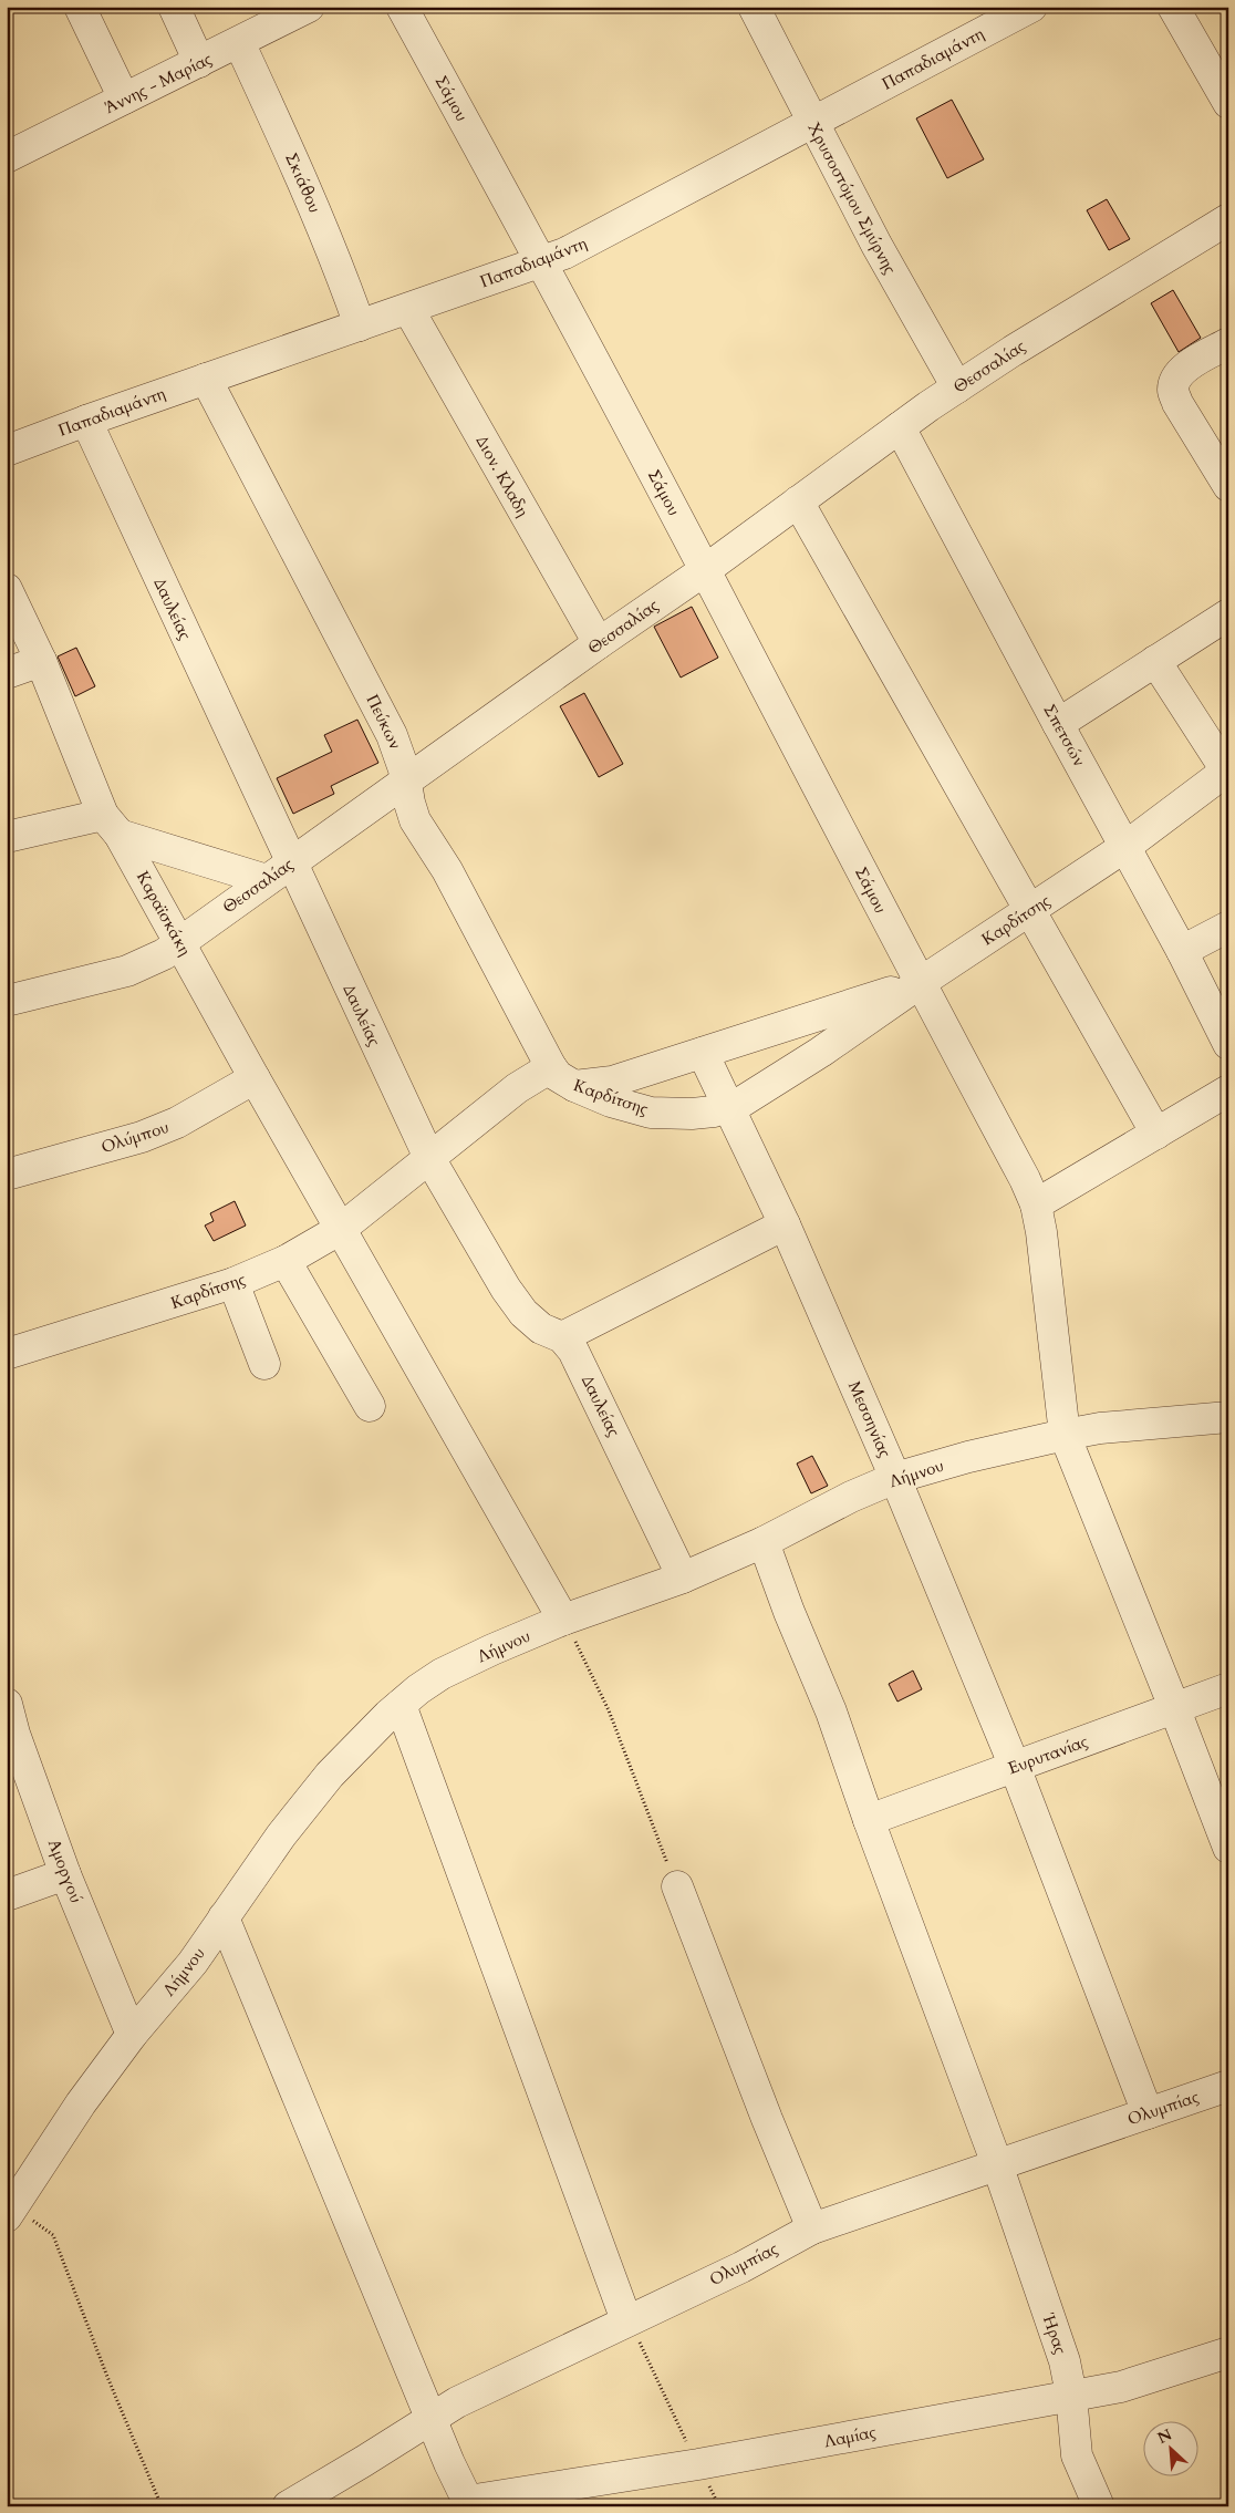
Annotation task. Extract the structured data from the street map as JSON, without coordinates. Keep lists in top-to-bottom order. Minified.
{"streets":{"street":["Παπαδιαμάντη","Άννης - Μαρίας","Σάμου","Σκιάθου","Χρυσοστόμου Σμύρνης","Θεσσαλίας","Διον. Κλαδη","Δαυλείας","Πεύκων","Σπετσών","Καραϊσκάκη","Καρδίτσης","Ολύμπου","Μεσσηνίας","Λήμνου","Ευρυτανίας","Αμοργού","Ολυμπίας","Ήρας","Λαμίας"]},"crossings":[["Παπαδιαμάντη","Σάμου"],["Παπαδιαμάντη","Σκιάθου"],["Παπαδιαμάντη","Χρυσοστόμου Σμύρνης"],["Παπαδιαμάντη","Διον. Κλαδη"],["Παπαδιαμάντη","Δαυλείας"],["Παπαδιαμάντη","Πεύκων"],["Άννης - Μαρίας","Σκιάθου"],["Σάμου","Θεσσαλίας"],["Σάμου","Καρδίτσης"],["Σάμου","Λήμνου"],["Σάμου","Ευρυτανίας"],["Χρυσοστόμου Σμύρνης","Θεσσαλίας"],["Θεσσαλίας","Διον. Κλαδη"],["Θεσσαλίας","Δαυλείας"],["Θεσσαλίας","Πεύκων"],["Θεσσαλίας","Σπετσών"],["Θεσσαλίας","Καραϊσκάκη"],["Δαυλείας","Καρδίτσης"],["Δαυλείας","Λήμνου"],["Πεύκων","Καρδίτσης"],["Σπετσών","Καρδίτσης"],["Καραϊσκάκη","Καρδίτσης"],["Καραϊσκάκη","Ολύμπου"],["Καραϊσκάκη","Λήμνου"],["Καρδίτσης","Μεσσηνίας"],["Μεσσηνίας","Λήμνου"],["Μεσσηνίας","Ευρυτανίας"],["Μεσσηνίας","Ολυμπίας"],["Λήμνου","Αμοργού"],["Λήμνου","Ήρας"],["Ευρυτανίας","Ήρας"],["Ολυμπίας","Ήρας"],["Ήρας","Λαμίας"]],"north":"top left"}
